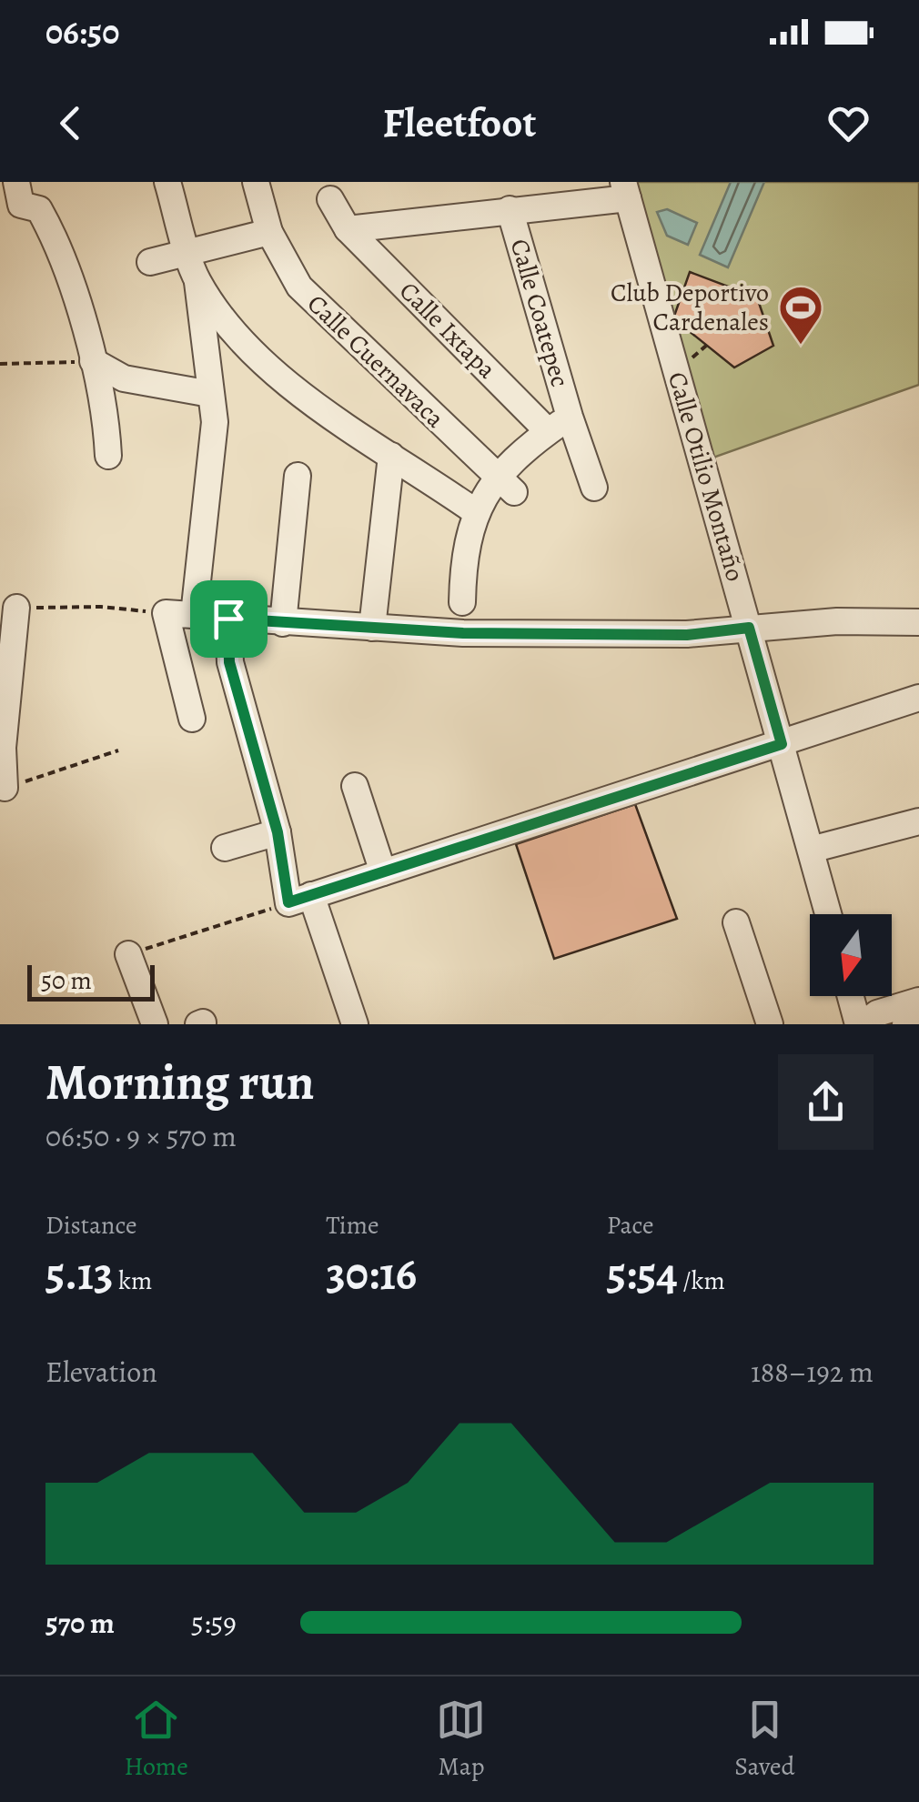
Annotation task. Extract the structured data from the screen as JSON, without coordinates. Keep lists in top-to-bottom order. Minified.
{"streets":{"street":["Calle Coatepec","Calle Ixtapa","Calle Cuernavaca","Calle Otilio Montaño"]},"places":{"sports":["Club Deportivo Cardenales"]},"scale_bar":"50 m","north":"bottom","page":{"status":"06:50","header":"Fleetfoot","scale":"50 m","heading":["Morning run","06:50 · 9 × 570 m"],"stats":[["Distance","5.13 km"],["Time","30:16"],["Pace","5:54 /km"]],"chart":["Elevation","188–192 m"],"list":[{"name":"570 m","note":"5:59"}],"tabs":["Home","Map","Saved"]}}
